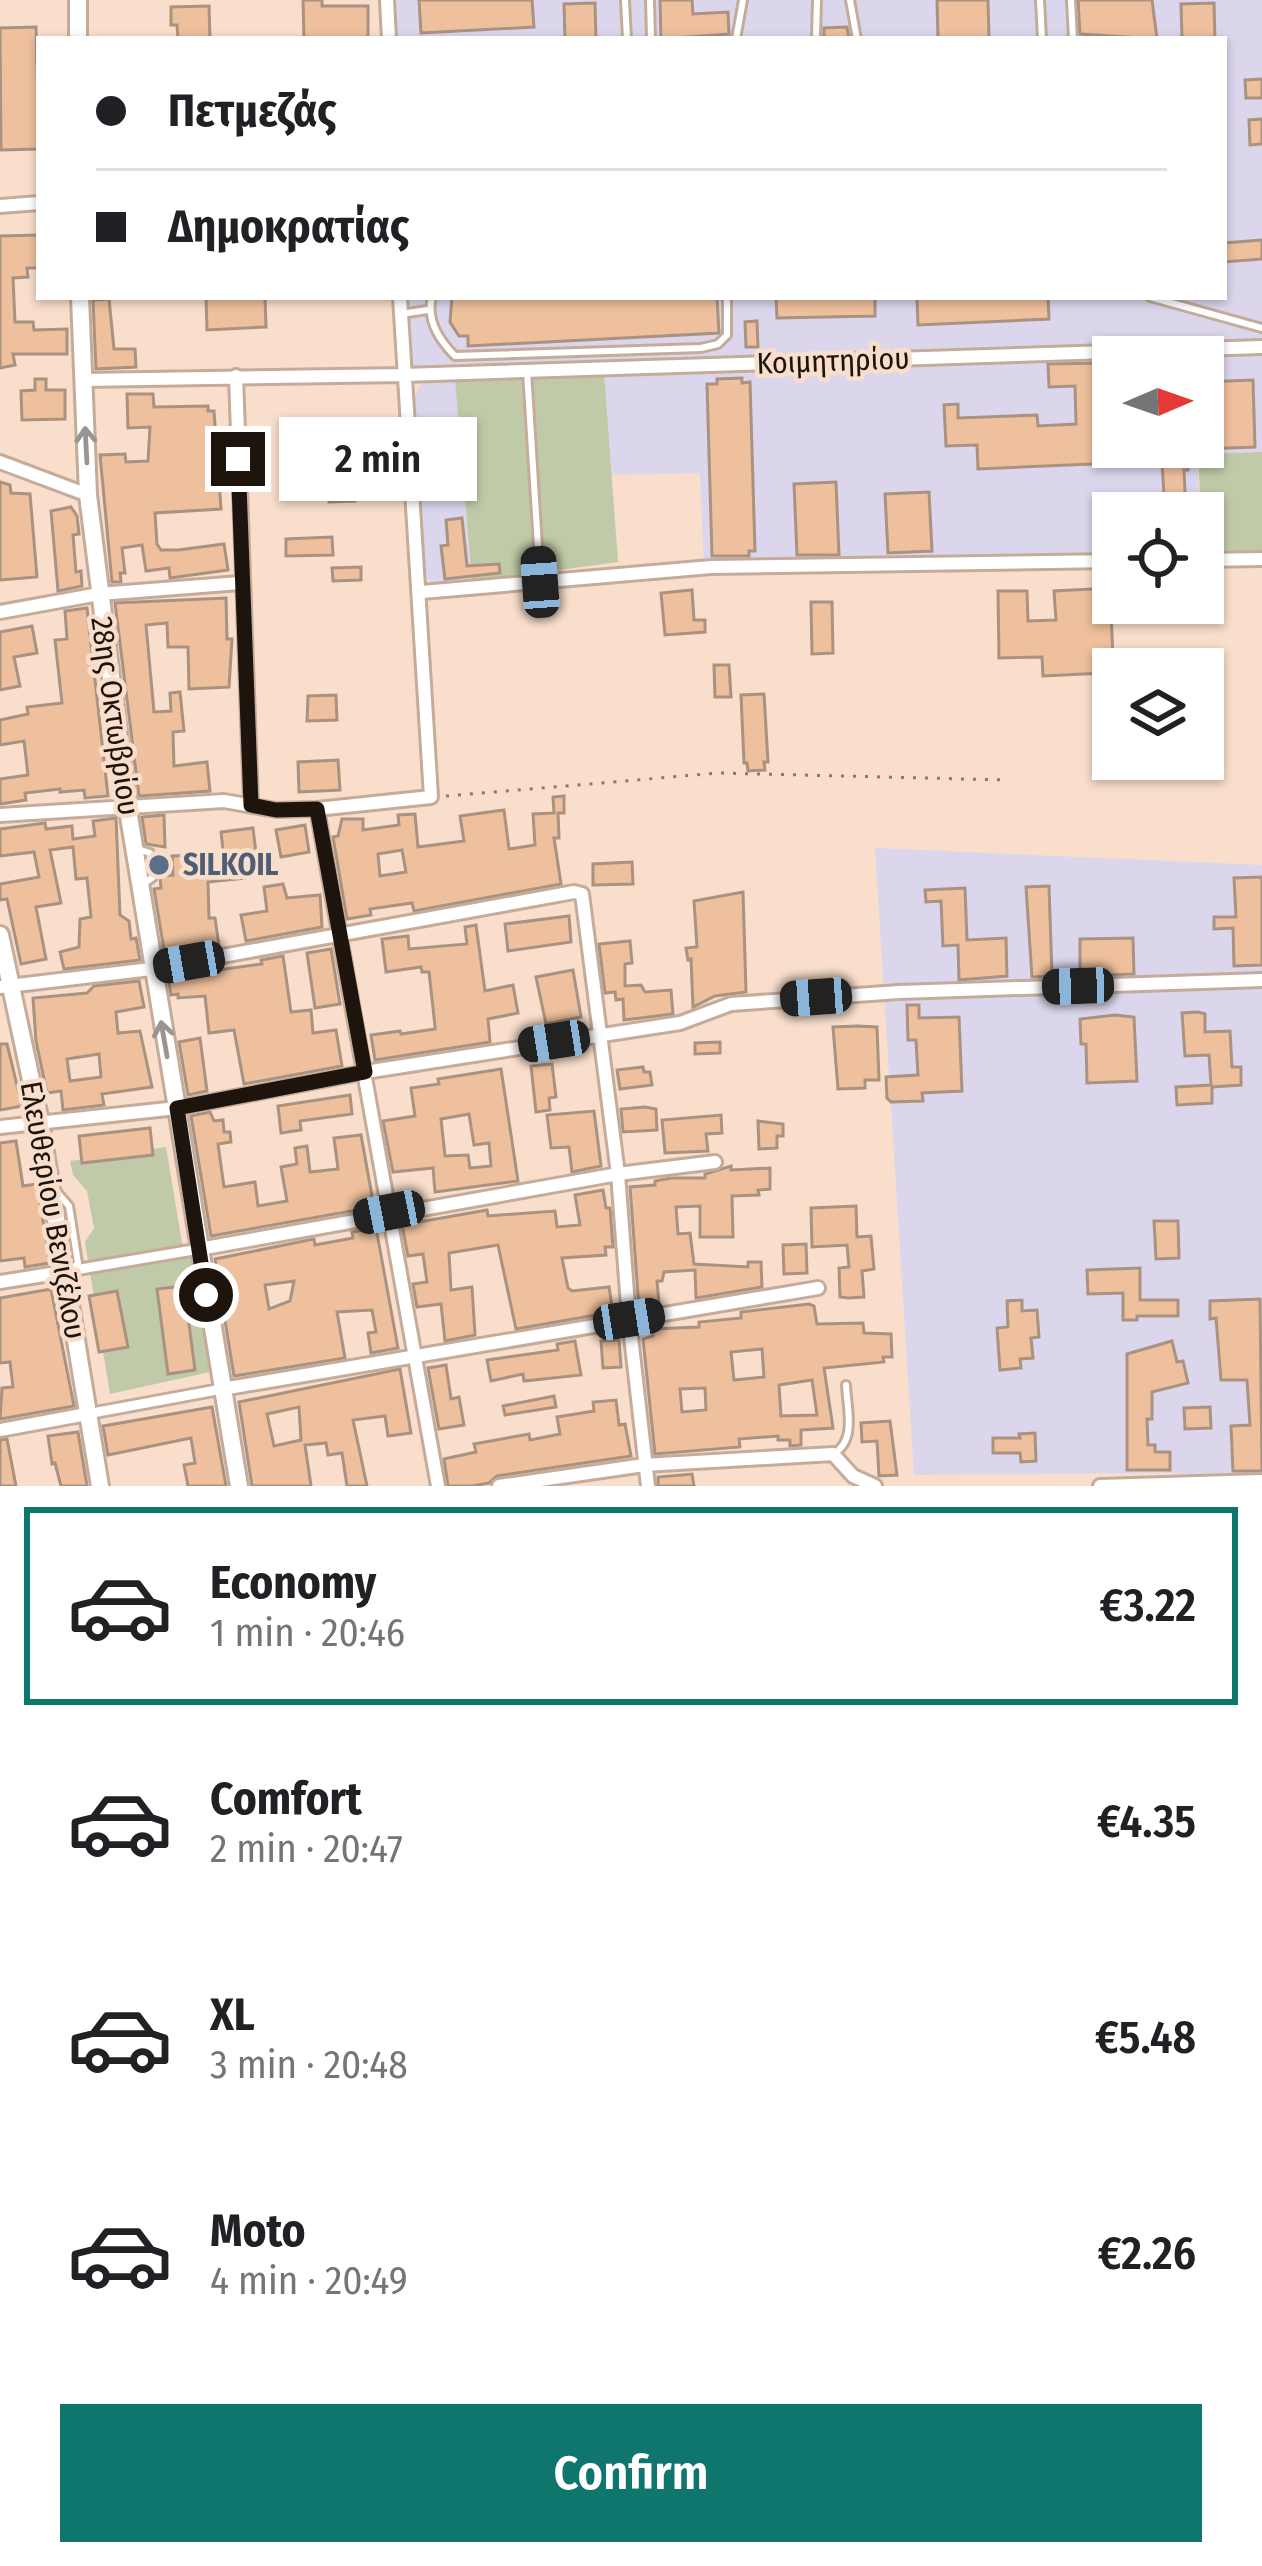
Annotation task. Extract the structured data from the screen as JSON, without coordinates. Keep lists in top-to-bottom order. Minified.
{"streets":{"main road":["28ης Οκτωβρίου","Ελευθερίου Βενιζέλου"],"street":["Κοιμητηρίου"]},"crossings":[["Κοιμητηρίου","28ης Οκτωβρίου"]],"places":["SILKOIL"],"north":"right","page":{"banner":["Πετμεζάς","Δημοκρατίας"],"bubble":"2 min","list":[{"name":"Economy","note":"1 min · 20:46","value":"€3.22"},{"name":"Comfort","note":"2 min · 20:47","value":"€4.35"},{"name":"XL","note":"3 min · 20:48","value":"€5.48"},{"name":"Moto","note":"4 min · 20:49","value":"€2.26"}],"buttons":"Confirm"}}
